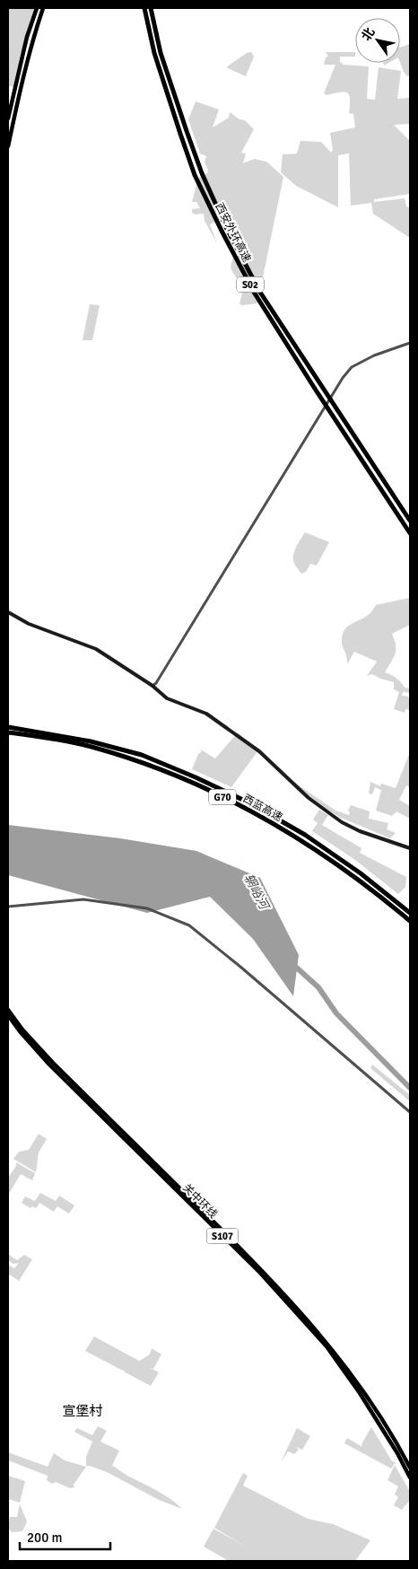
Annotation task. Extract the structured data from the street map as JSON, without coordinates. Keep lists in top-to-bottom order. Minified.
{"streets":{"highway":["西安外环高速","S02","G70","西蓝高速","关中环线","S107"]},"districts":["宣堡村"],"water":["辋峪河"],"scale_bar":"200 m","north":"top left"}
